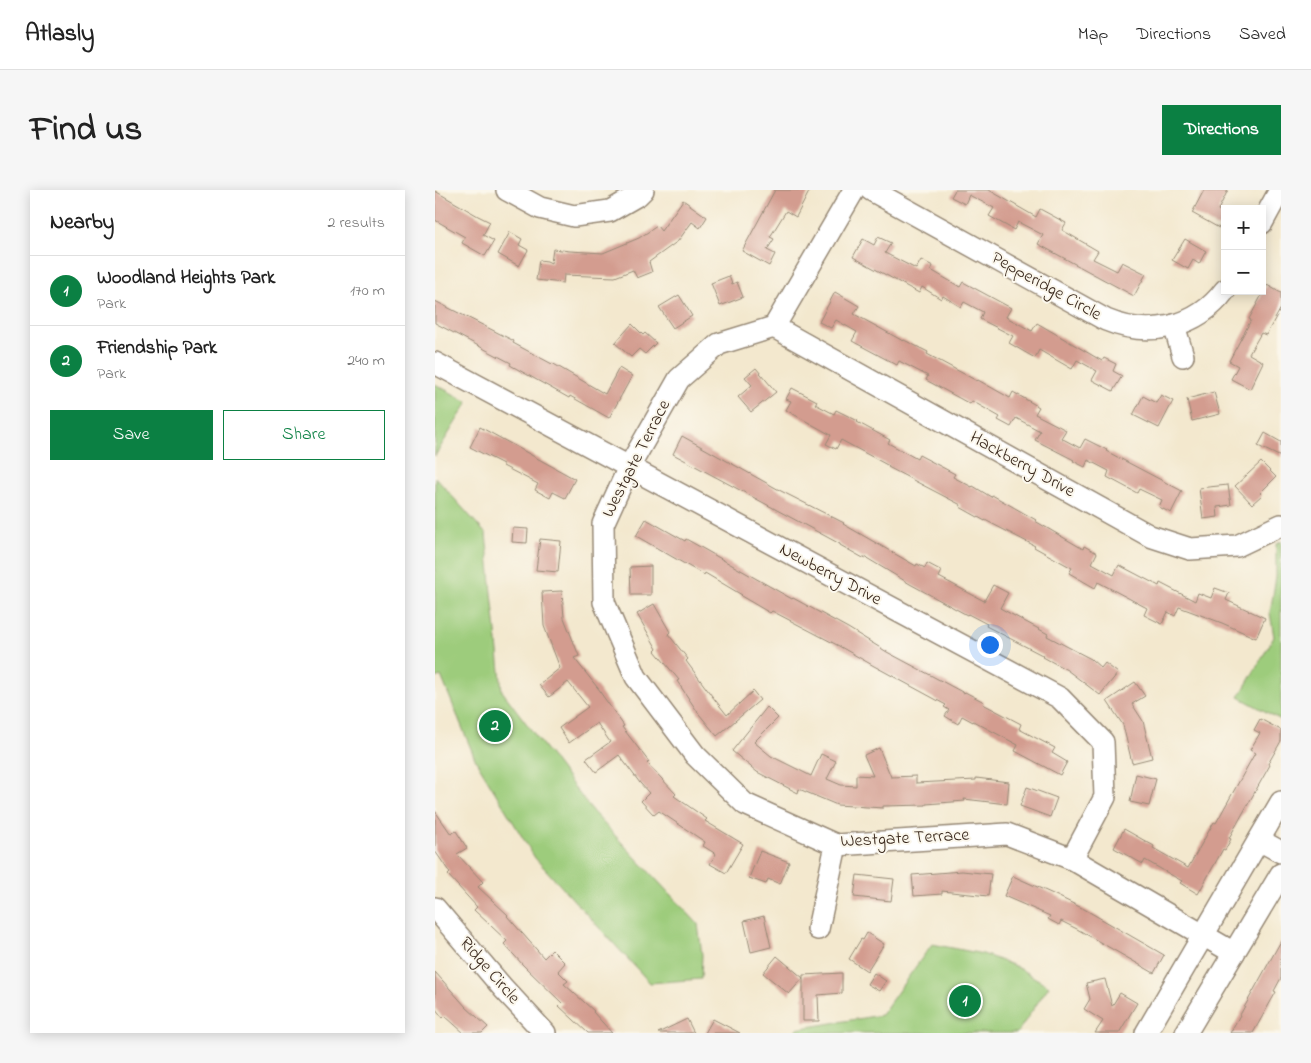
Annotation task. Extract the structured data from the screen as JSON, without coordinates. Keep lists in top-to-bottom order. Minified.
{"streets":{"street":["Pepperidge Circle","Westgate Terrace","Hackberry Drive","Newberry Drive","Ridge Circle"]},"crossings":[["Westgate Terrace","Hackberry Drive"],["Westgate Terrace","Newberry Drive"]],"page":{"header":"Atlasly","nav":["Map","Directions","Saved"],"title":"Find us","buttons":["Directions",["Save","Share"]],"heading":["Nearby","2 results"],"map_buttons":["+","−"],"list":[{"mark":"1","name":"Woodland Heights Park","note":"Park","value":"170 m"},{"mark":"2","name":"Friendship Park","note":"Park","value":"240 m"}],"pins":["2","1"]}}
